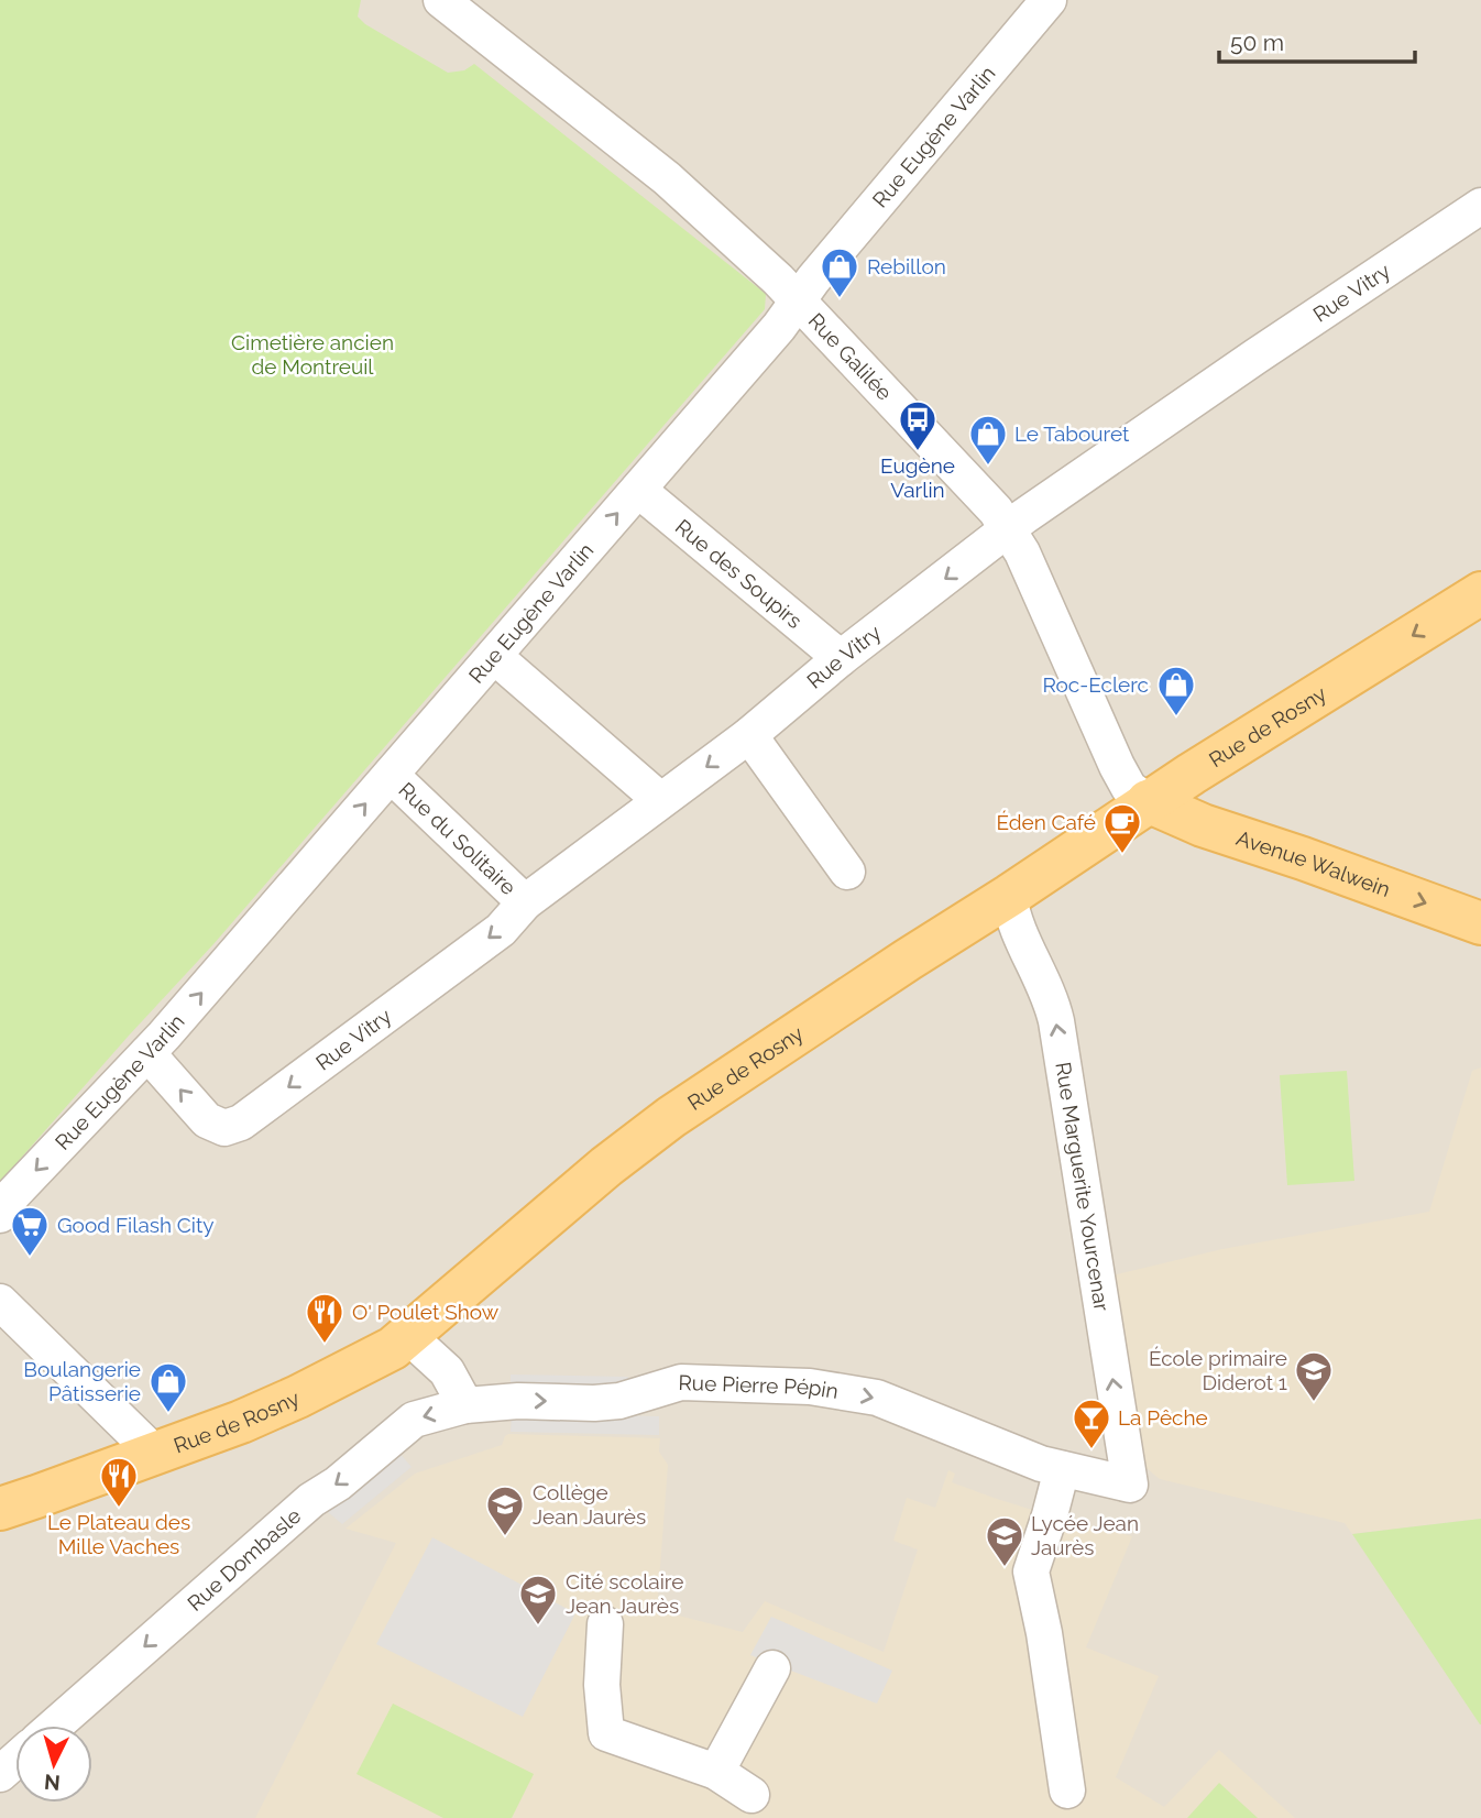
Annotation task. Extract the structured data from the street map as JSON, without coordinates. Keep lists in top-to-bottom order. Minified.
{"streets":{"main road":["Rue de Rosny","Avenue Walwein"],"street":["Rue Eugène Varlin","Rue Vitry","Rue Galilée","Rue des Soupirs","Rue du Solitaire","Rue Marguerite Yourcenar","Rue Pierre Pépin","Rue Dombasle"]},"crossings":[["Rue Eugène Varlin","Rue Vitry"],["Rue Eugène Varlin","Rue Galilée"],["Rue Eugène Varlin","Rue des Soupirs"],["Rue Eugène Varlin","Rue du Solitaire"],["Rue Vitry","Rue Galilée"],["Rue Vitry","Rue des Soupirs"],["Rue Vitry","Rue du Solitaire"],["Rue Galilée","Rue de Rosny"],["Rue Galilée","Avenue Walwein"],["Rue de Rosny","Avenue Walwein"],["Rue de Rosny","Rue Marguerite Yourcenar"],["Rue Marguerite Yourcenar","Rue Pierre Pépin"],["Rue Pierre Pépin","Rue Dombasle"]],"one_way":["Rue Vitry","Avenue Walwein","Rue Marguerite Yourcenar","Rue Pierre Pépin","Rue Dombasle"],"parks":["Cimetière ancien de Montreuil"],"places":{"shop":["Rebillon","Le Tabouret","Roc-Eclerc","Boulangerie Pâtisserie"],"bus stop":["Eugène Varlin"],"cafe":["Éden Café"],"supermarket":["Good Filash City"],"restaurant":["O' Poulet Show","Le Plateau des Mille Vaches"],"school or university":["École primaire Diderot 1","Collège Jean Jaurès","Lycée Jean Jaurès","Cité scolaire Jean Jaurès"],"bar":["La Pêche"]},"scale_bar":"50 m","north":"bottom"}
